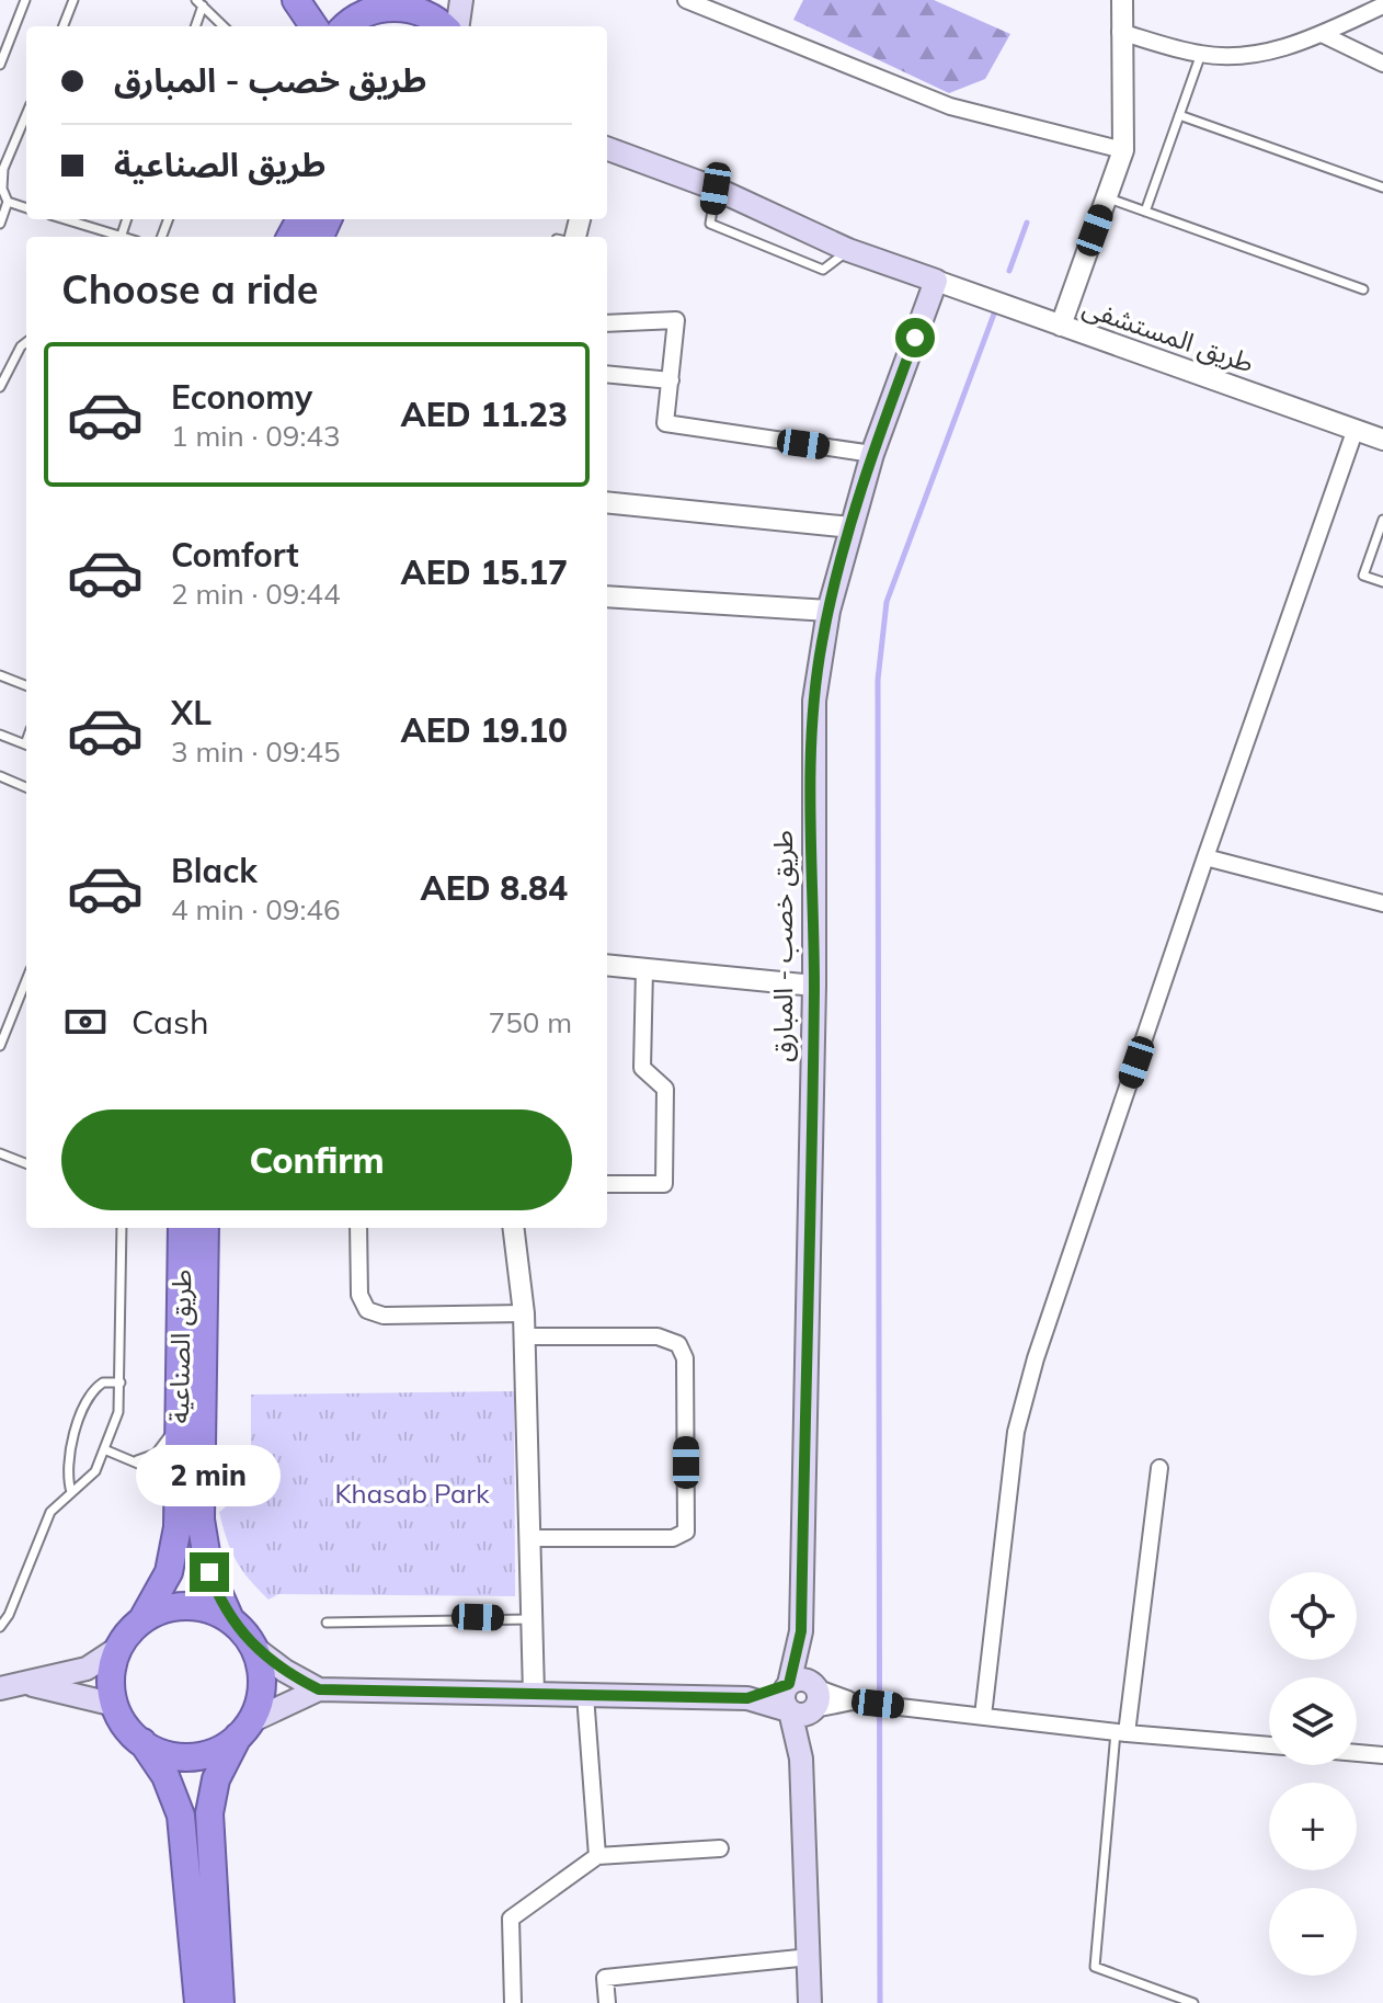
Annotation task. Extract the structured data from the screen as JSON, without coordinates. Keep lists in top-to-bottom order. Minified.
{"streets":{"highway":["طريق الصناعية"],"main road":["طريق خصب - المبارق"],"street":["طريق المستشفى"]},"crossings":[["طريق المستشفى","طريق خصب - المبارق"]],"parks":["Khasab Park"],"page":{"banner":["طريق خصب - المبارق","طريق الصناعية"],"heading":"Choose a ride","list":[{"name":"Economy","note":"1 min · 09:43","value":"AED 11.23"},{"name":"Comfort","note":"2 min · 09:44","value":"AED 15.17"},{"name":"XL","note":"3 min · 09:45","value":"AED 19.10"},{"name":"Black","note":"4 min · 09:46","value":"AED 8.84"}],"pay":["Cash","750 m"],"buttons":"Confirm","bubble":"2 min","map_buttons":["+","−"]}}
